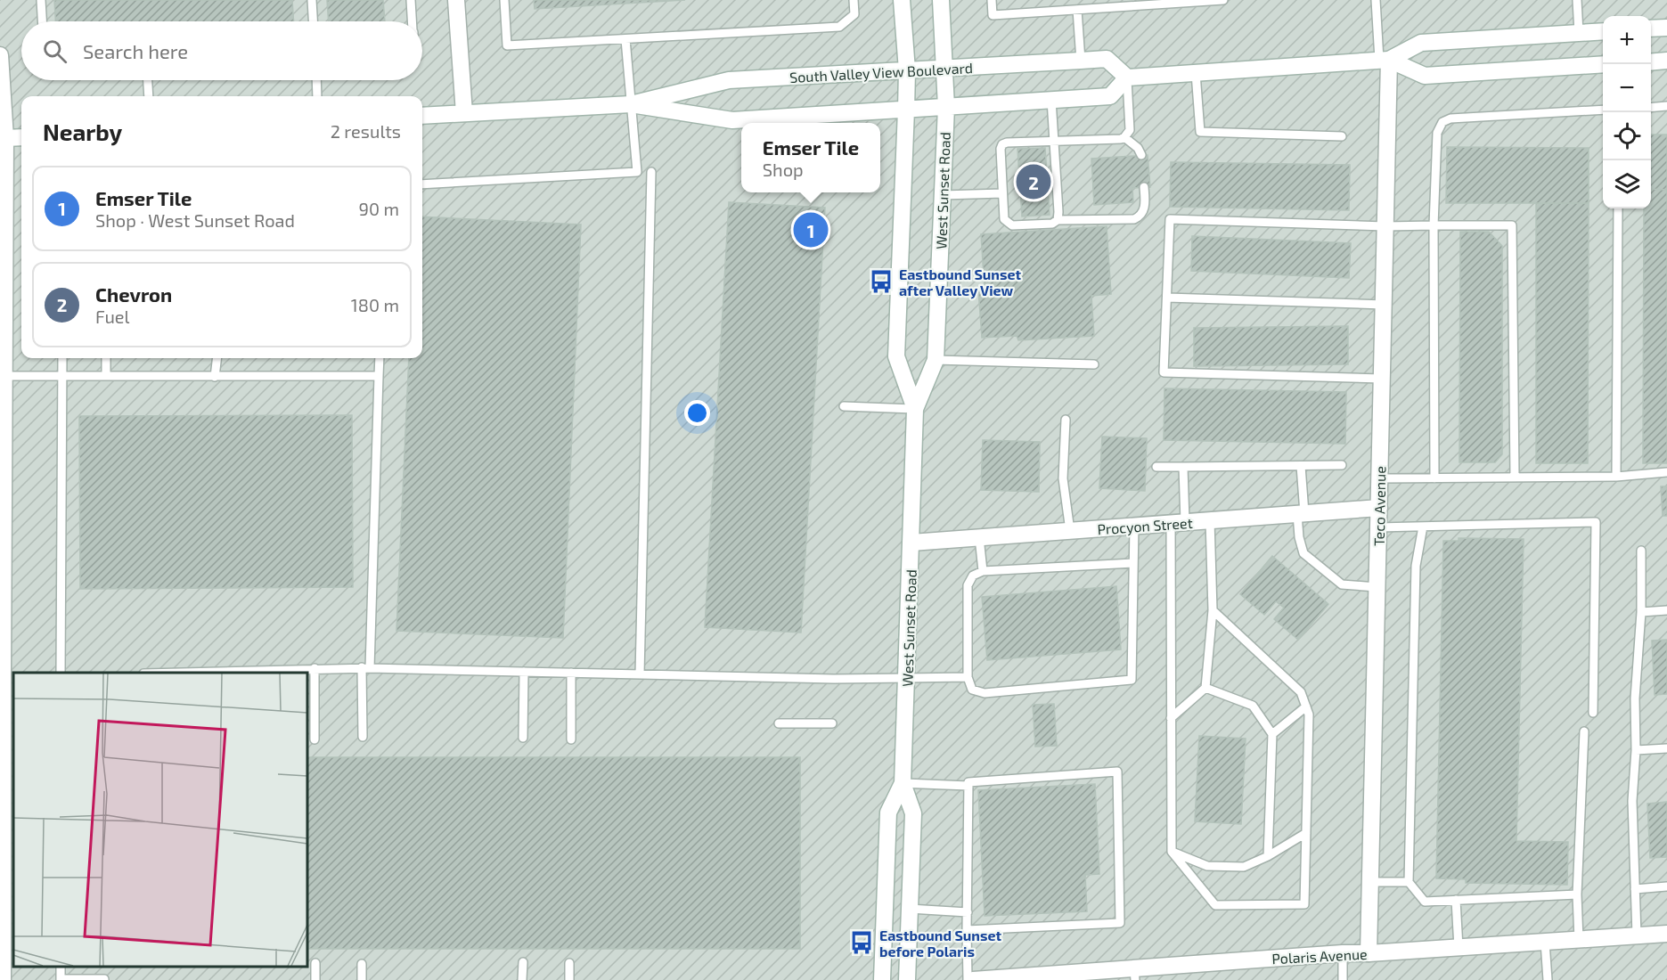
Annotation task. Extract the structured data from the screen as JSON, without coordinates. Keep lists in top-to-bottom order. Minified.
{"streets":{"main road":["South Valley View Boulevard","West Sunset Road","Teco Avenue","Procyon Street","Polaris Avenue"]},"crossings":[["South Valley View Boulevard","West Sunset Road"],["West Sunset Road","Procyon Street"],["Teco Avenue","Procyon Street"],["Teco Avenue","Polaris Avenue"]],"places":{"bus stop":["Eastbound Sunset after Valley View","Eastbound Sunset before Polaris"]},"page":{"map_buttons":["+","−"],"search":"Search here","heading":["Nearby","2 results"],"popup":["Emser Tile","Shop"],"pins":["2","1"],"list":[{"mark":"1","name":"Emser Tile","note":"Shop · West Sunset Road","value":"90 m"},{"mark":"2","name":"Chevron","note":"Fuel","value":"180 m"}]}}
